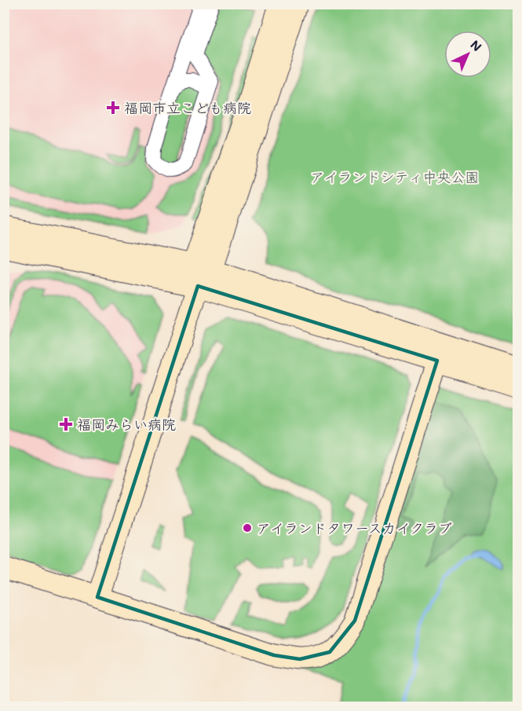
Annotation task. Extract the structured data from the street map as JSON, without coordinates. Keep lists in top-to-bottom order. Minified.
{"parks":["アイランドシティ中央公園"],"places":{"health":["福岡市立こども病院","福岡みらい病院"],"other":["アイランドタワースカイクラブ"]},"north":"top right"}
